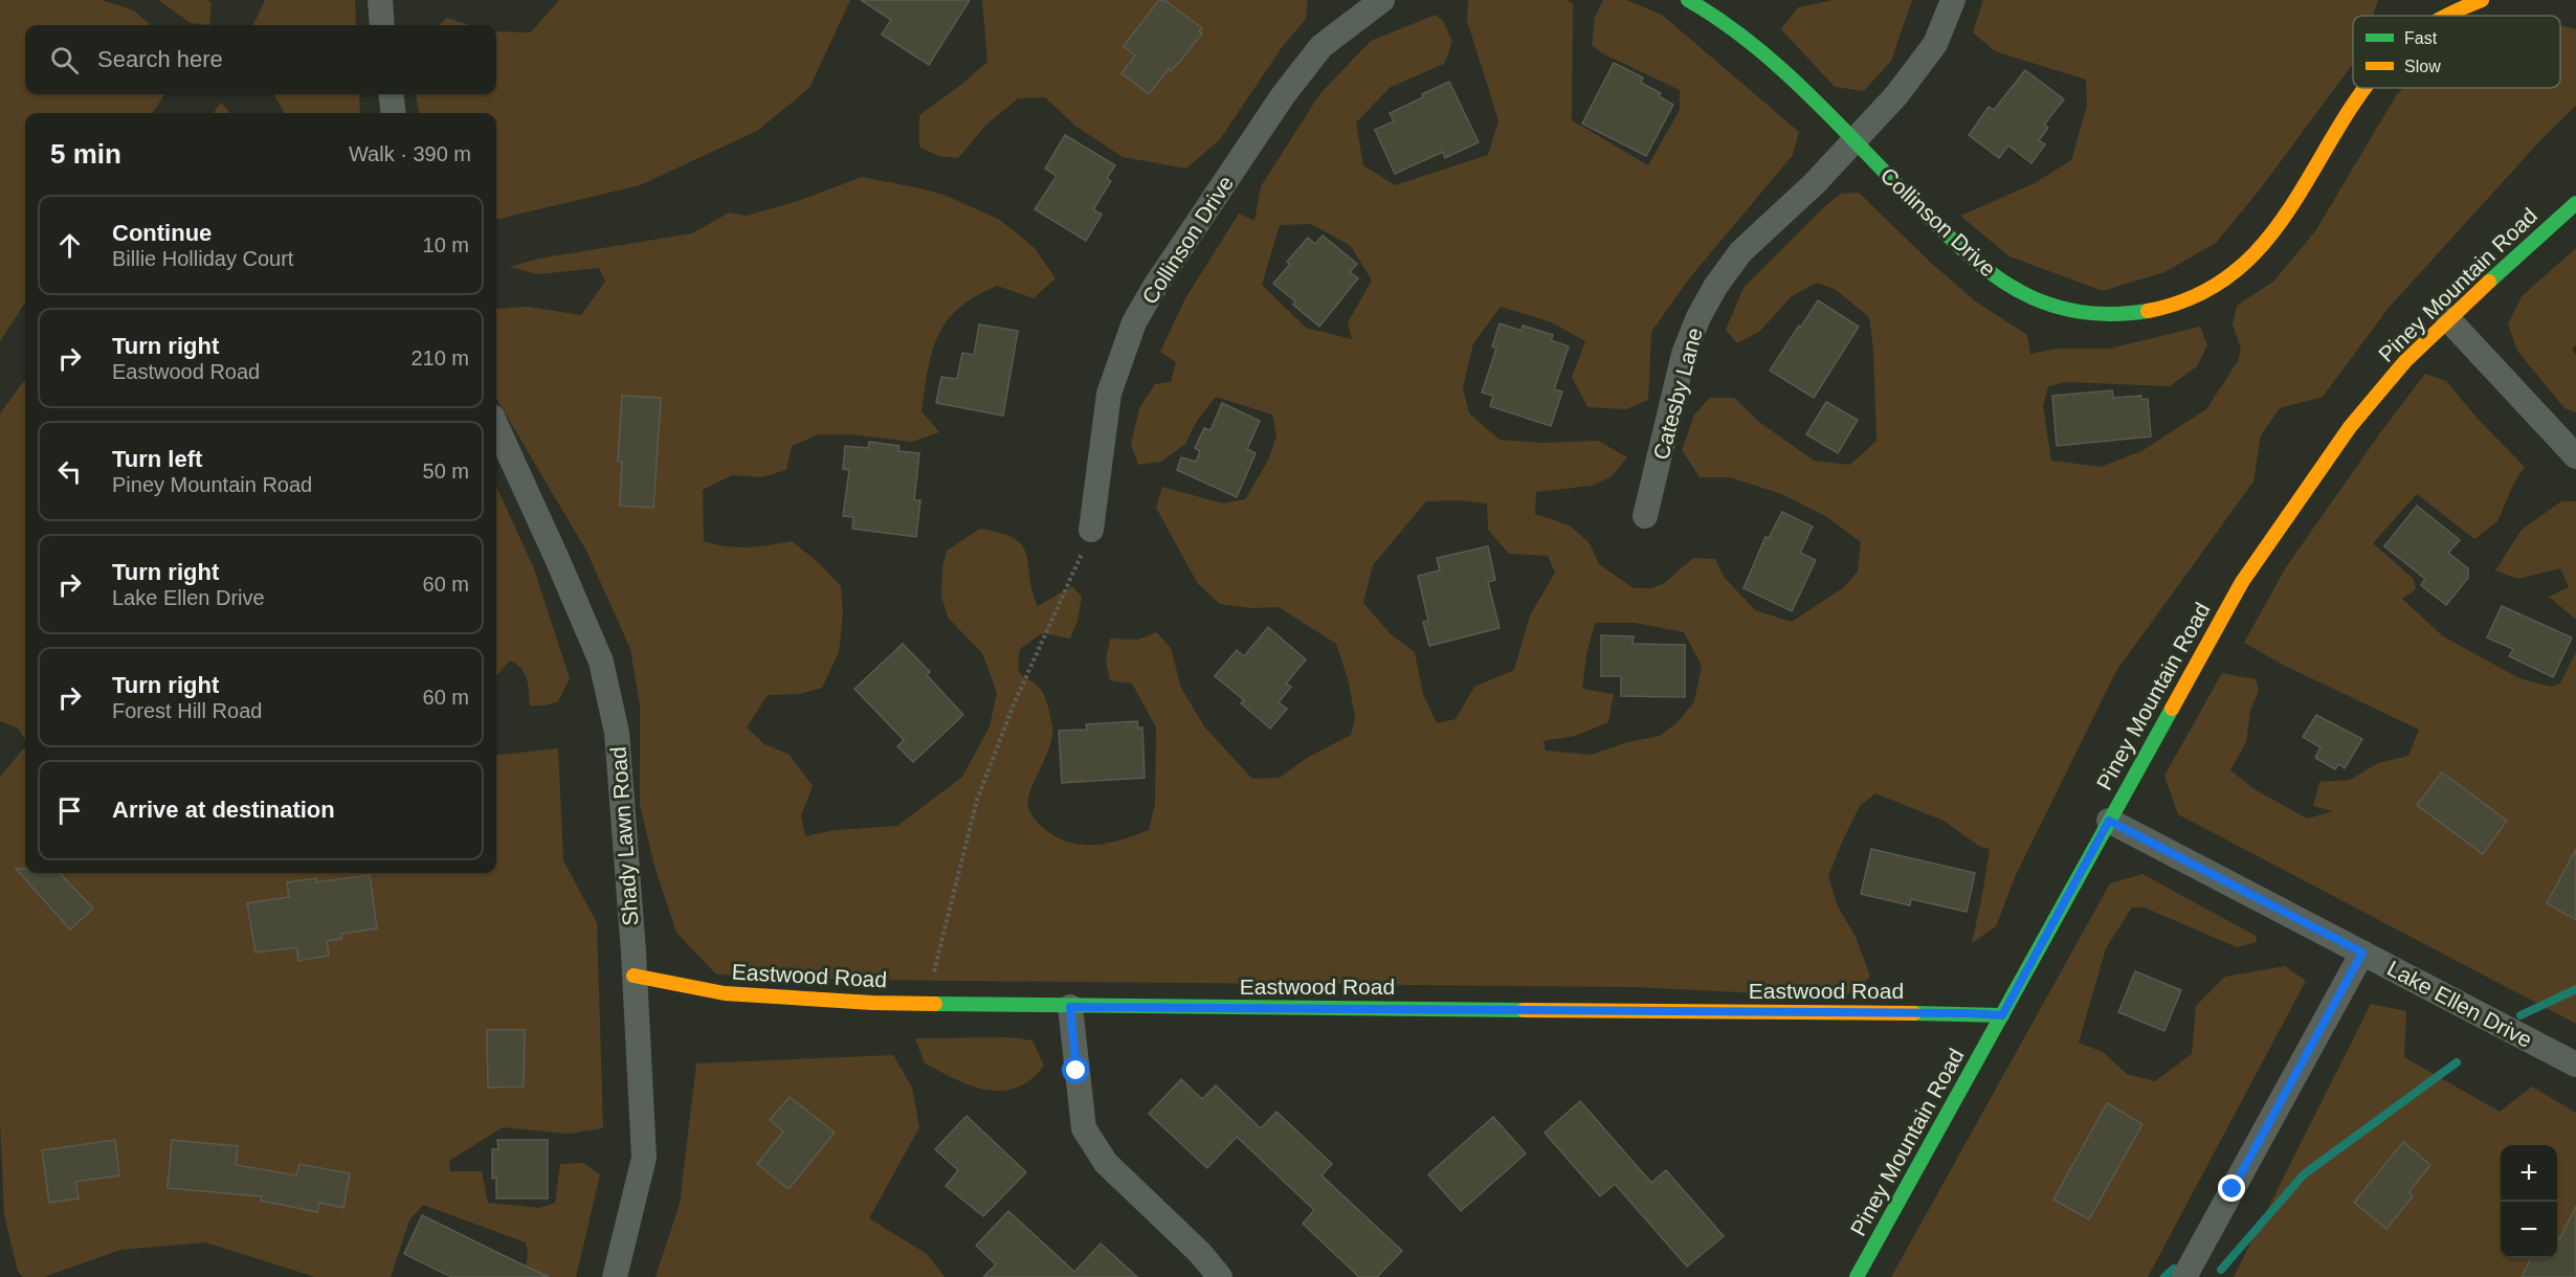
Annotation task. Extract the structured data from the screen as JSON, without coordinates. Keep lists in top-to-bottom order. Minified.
{"streets":{"street":["Collinson Drive","Piney Mountain Road","Catesby Lane","Shady Lawn Road","Eastwood Road","Lake Ellen Drive"]},"crossings":[["Collinson Drive","Catesby Lane"],["Piney Mountain Road","Eastwood Road"],["Piney Mountain Road","Lake Ellen Drive"],["Shady Lawn Road","Eastwood Road"]],"legend":["Fast","Slow"],"page":{"search":"Search here","heading":["5 min","Walk · 390 m"],"list":[["Continue","Billie Holliday Court","10 m"],["Turn right","Eastwood Road","210 m"],["Turn left","Piney Mountain Road","50 m"],["Turn right","Lake Ellen Drive","60 m"],["Turn right","Forest Hill Road","60 m"],"Arrive at destination"],"map_buttons":["+","−"]}}
